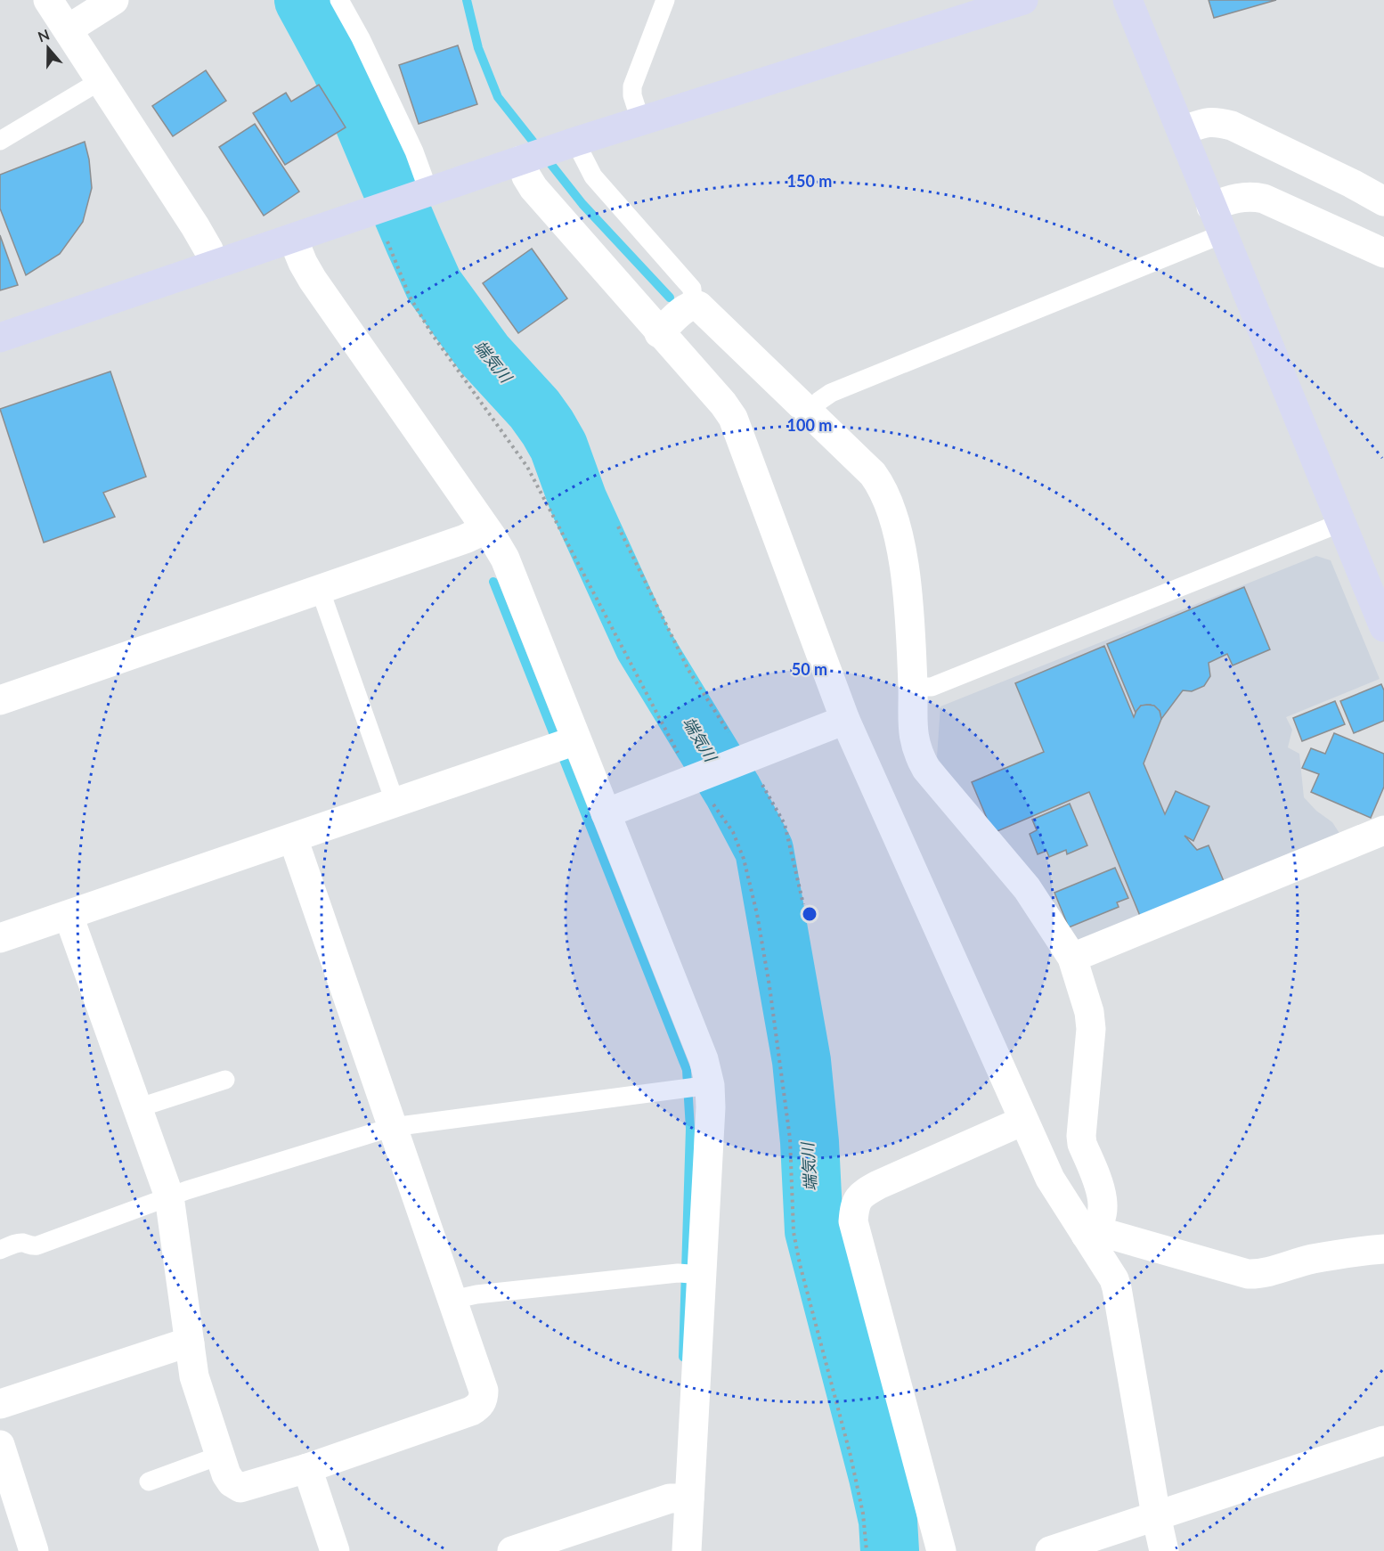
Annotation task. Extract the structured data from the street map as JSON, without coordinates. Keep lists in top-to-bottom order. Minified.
{"water":["端気川"],"north":"top","rings":["150 m","100 m","50 m"]}
